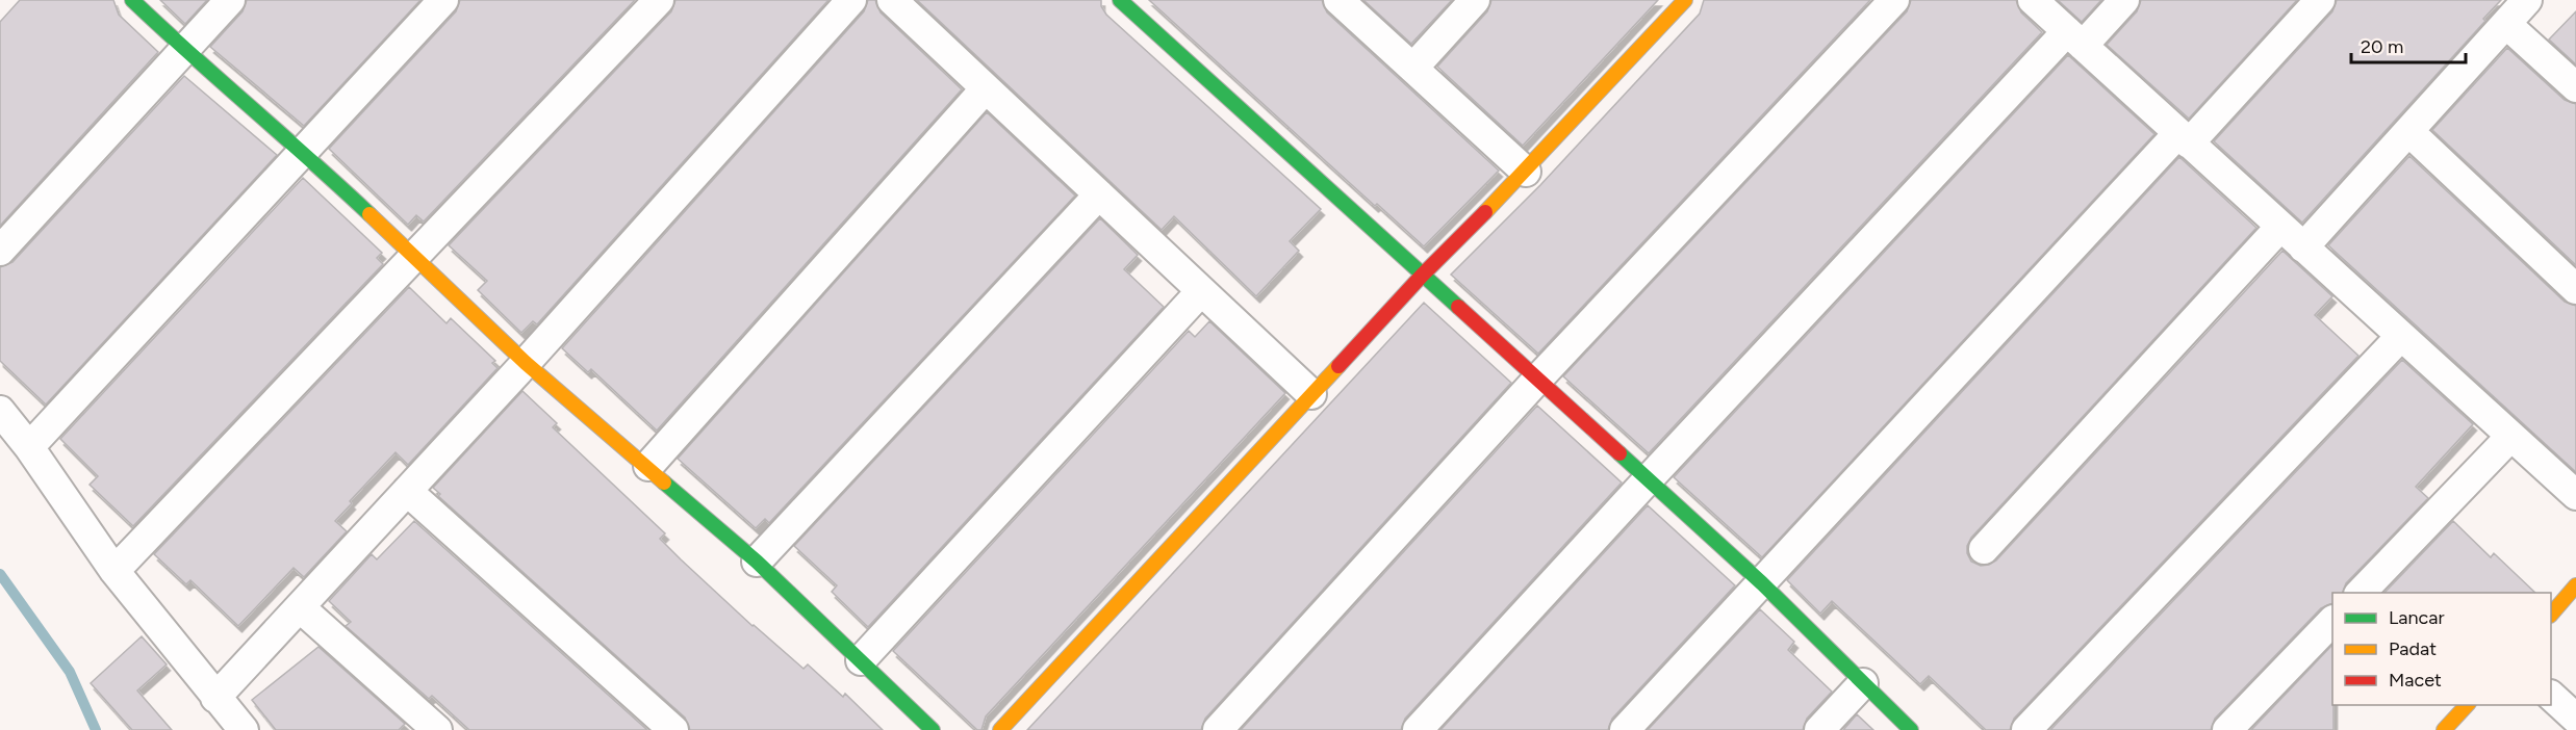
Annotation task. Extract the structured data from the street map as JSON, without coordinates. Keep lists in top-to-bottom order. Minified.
{"legend":["Lancar","Padat","Macet"],"scale_bar":"20 m"}
